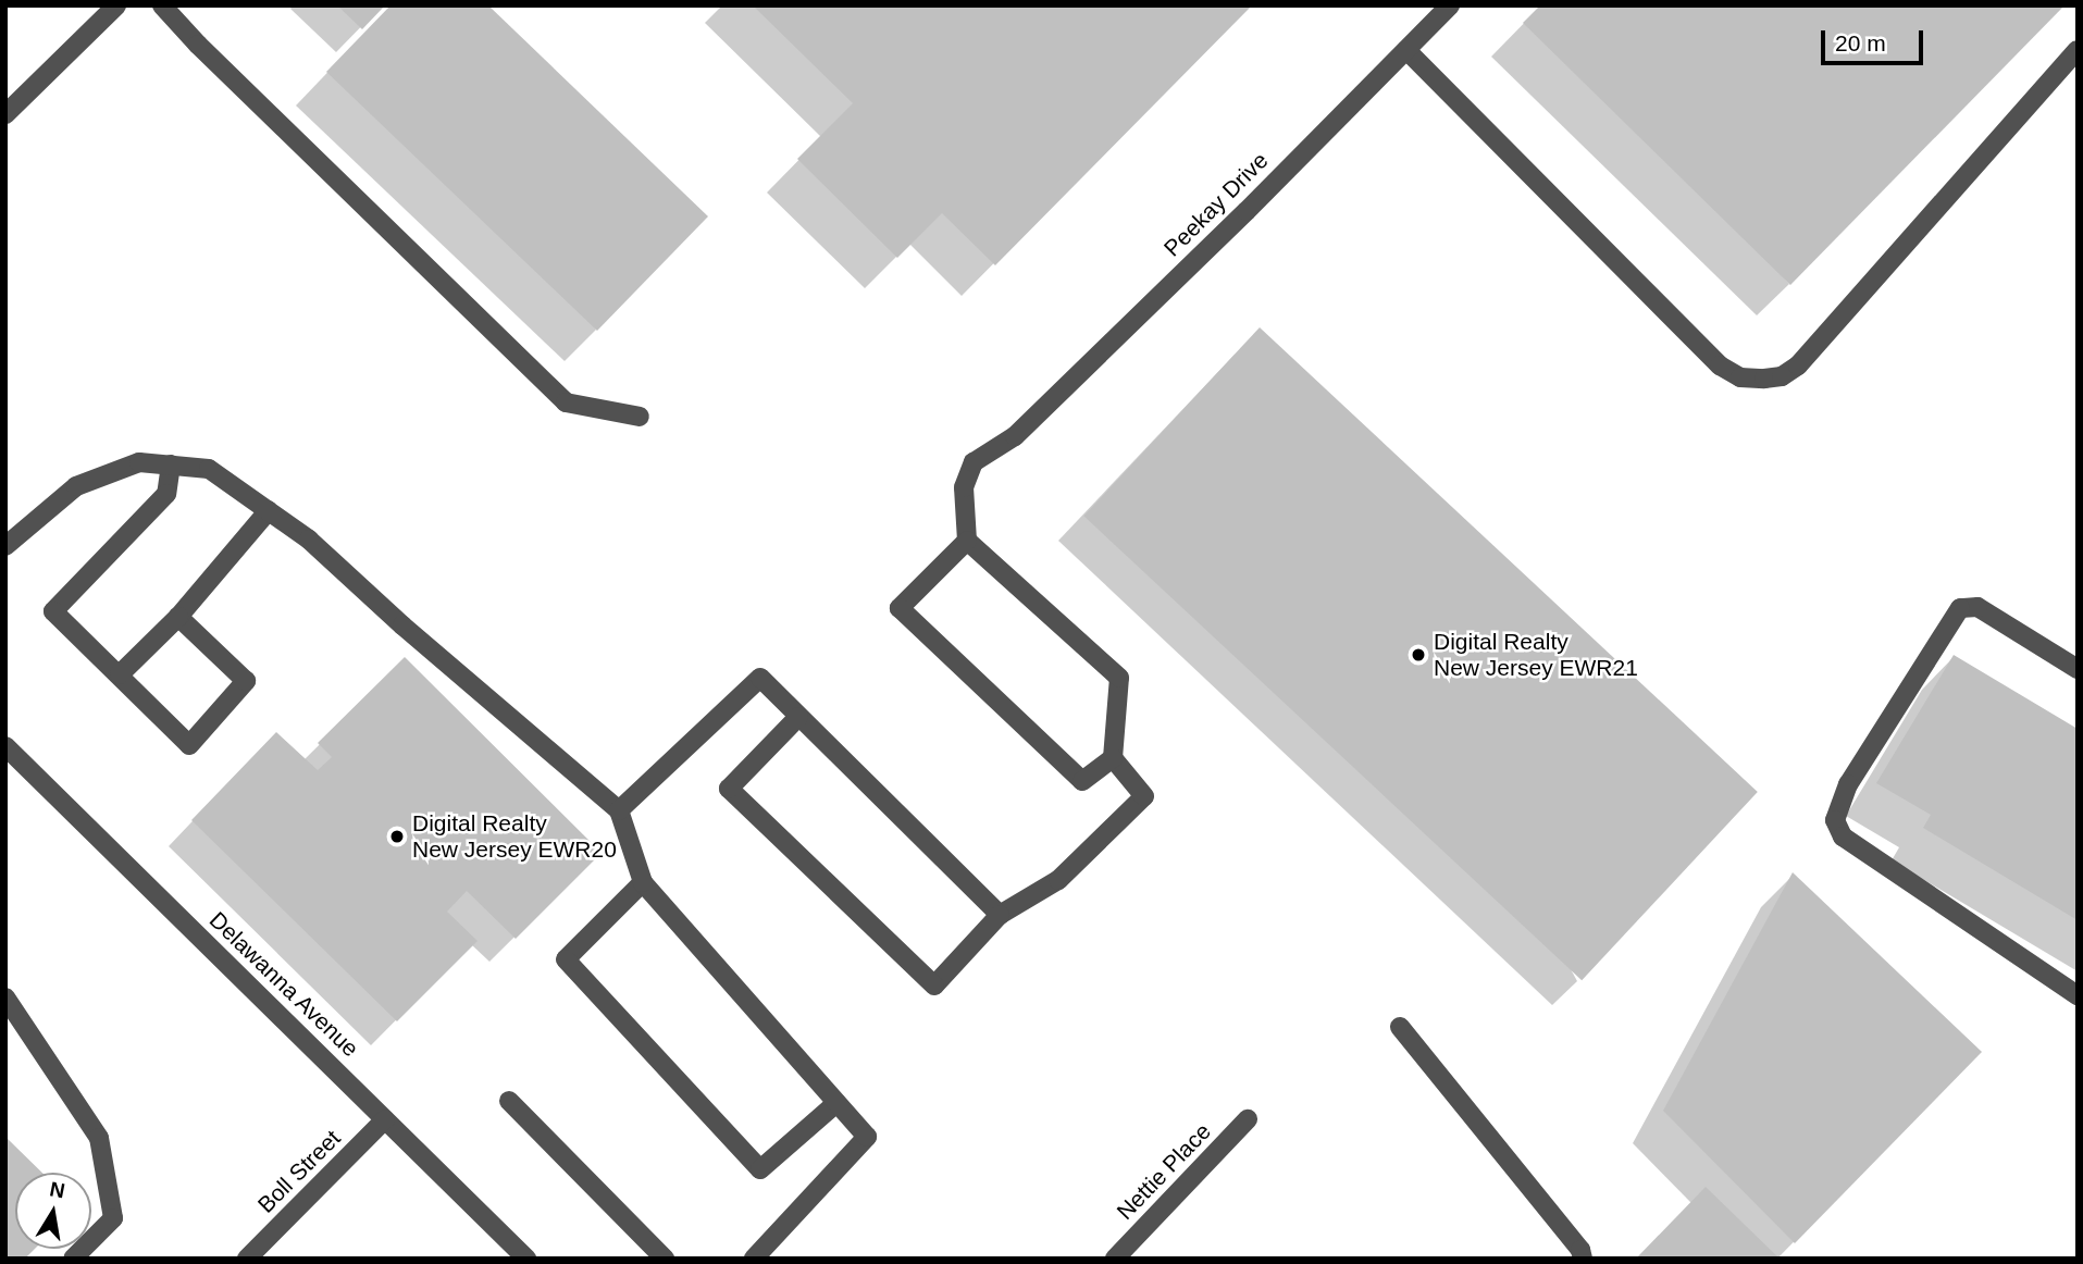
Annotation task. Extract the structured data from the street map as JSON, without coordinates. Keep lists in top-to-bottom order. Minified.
{"streets":{"street":["Peekay Drive","Delawanna Avenue","Boll Street","Nettie Place"]},"crossings":[["Delawanna Avenue","Boll Street"]],"places":["Digital Realty New Jersey EWR21","Digital Realty New Jersey EWR20"],"scale_bar":"20 m","north":"top"}
